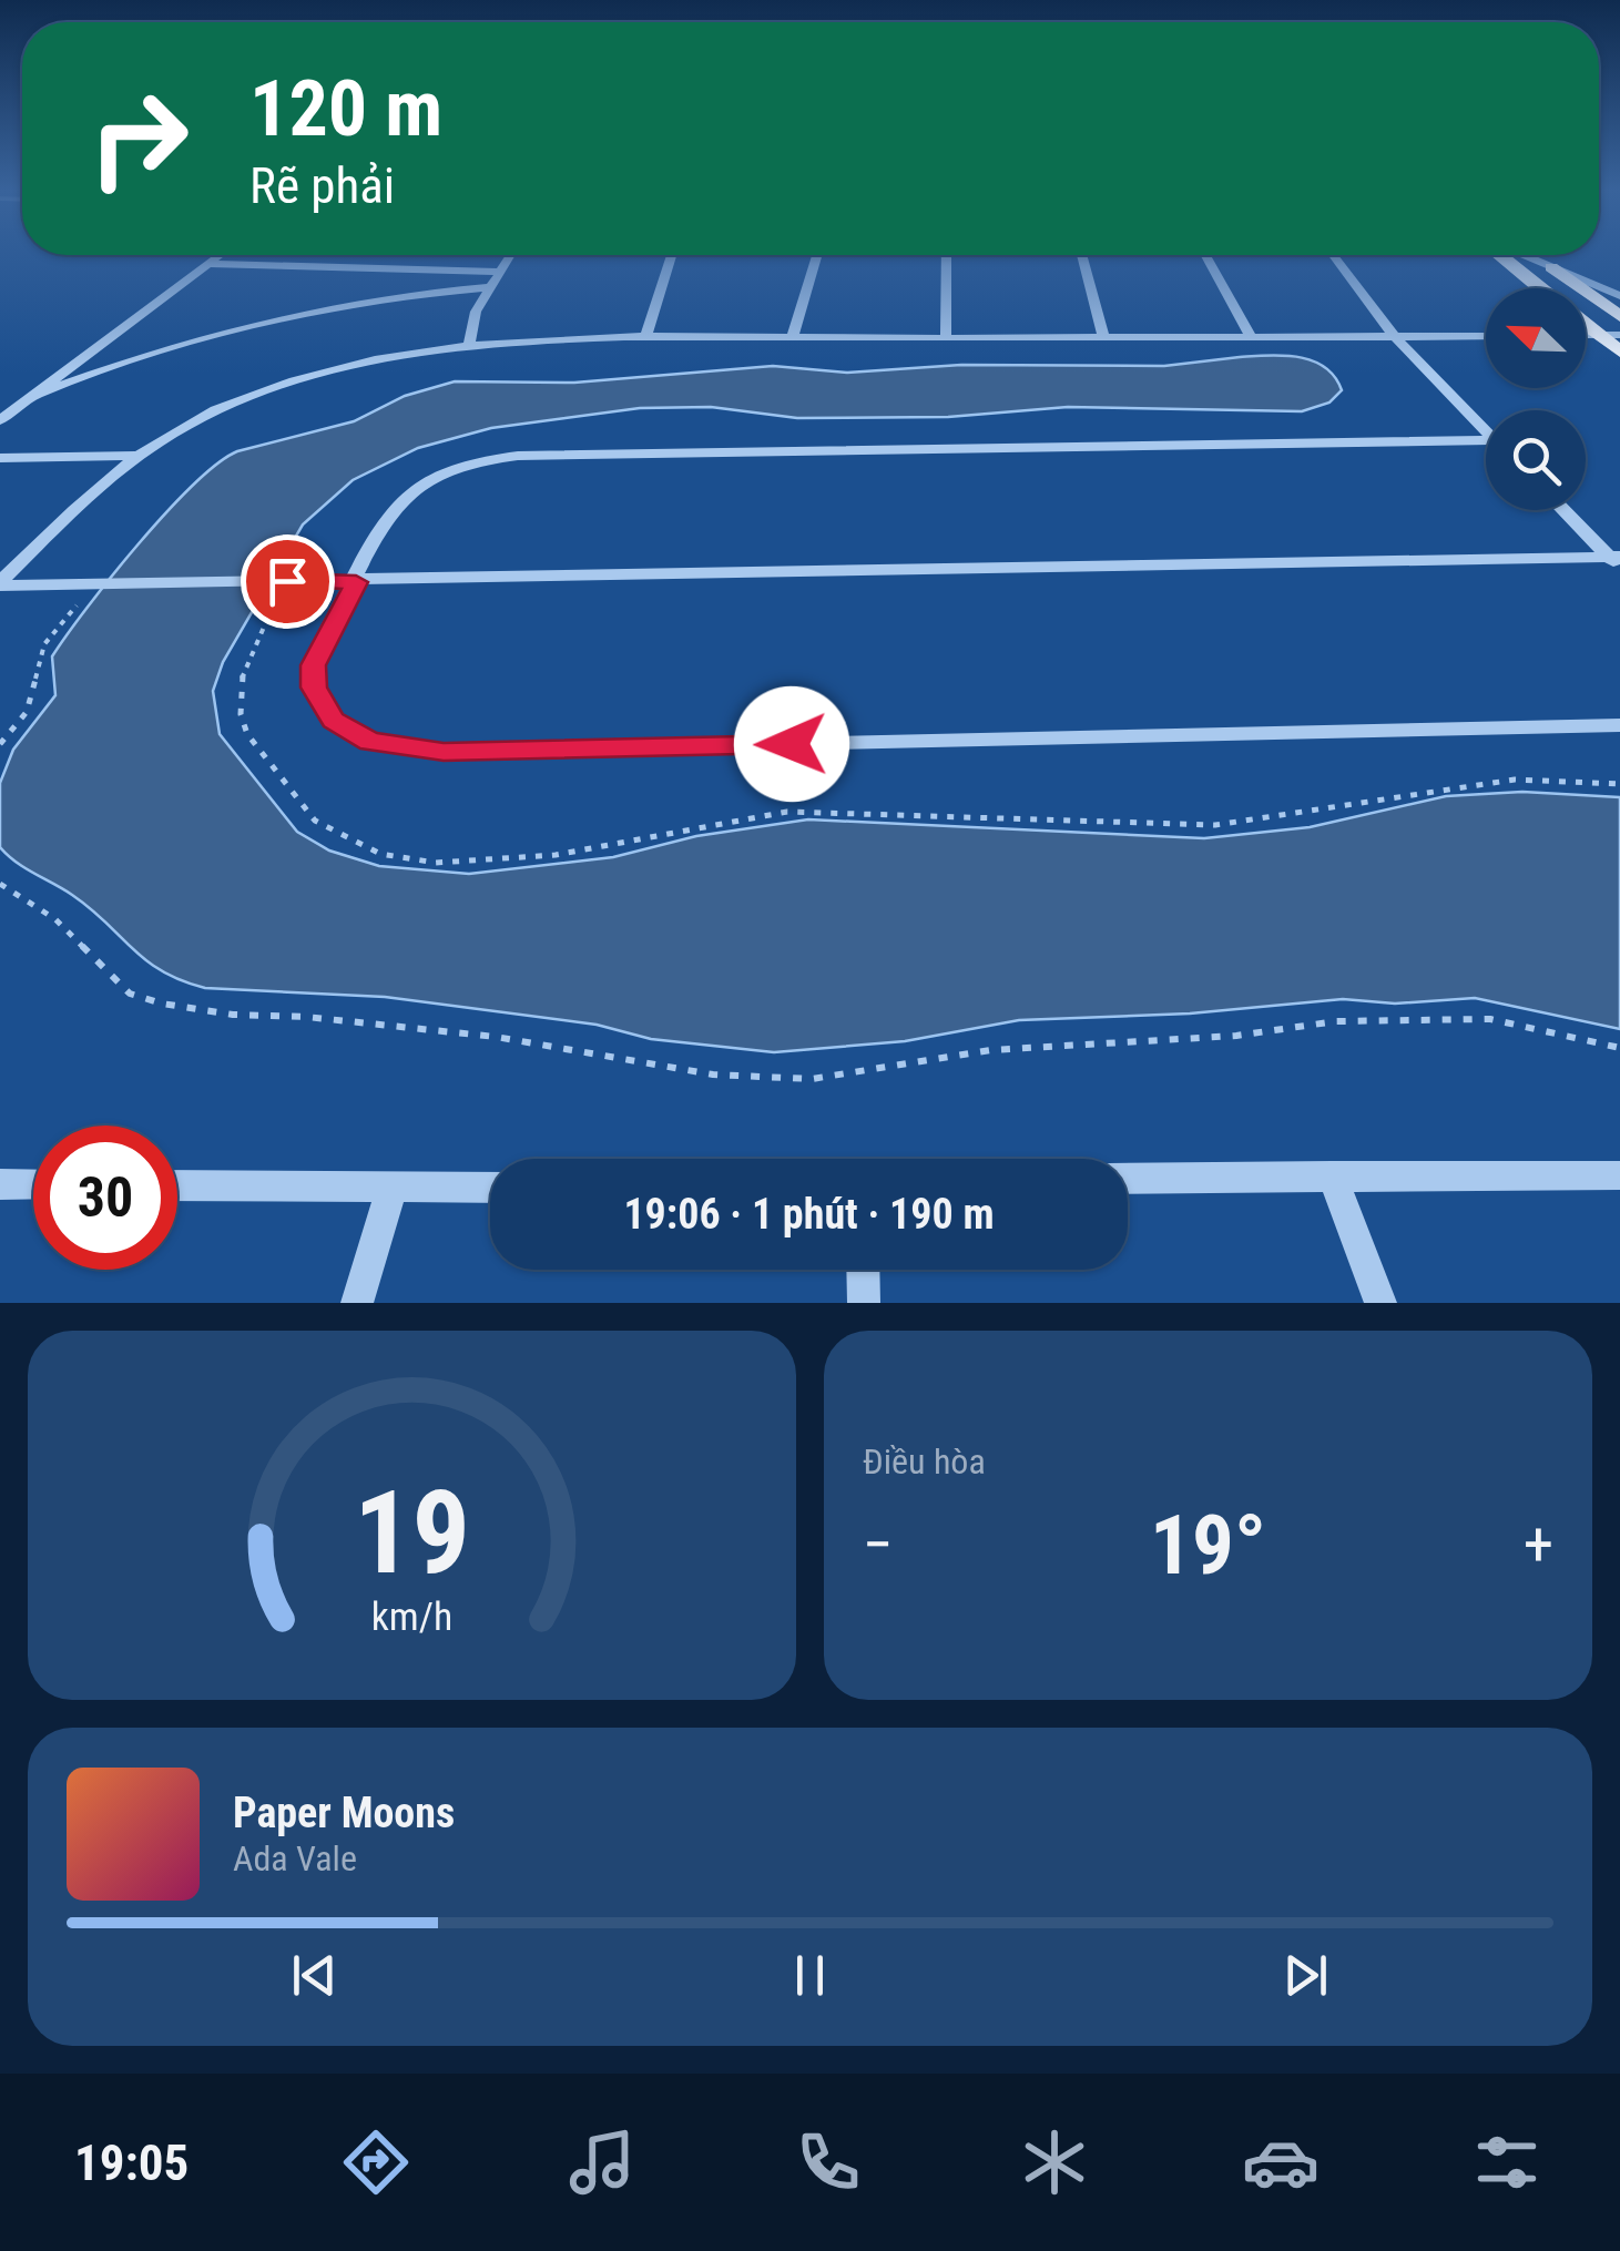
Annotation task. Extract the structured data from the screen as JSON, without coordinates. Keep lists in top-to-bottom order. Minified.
{"north":"top left","page":{"turn":["120 m","Rẽ phải"],"limit":"30","trip":"19:06 · 1 phút · 190 m","tile":"Điều hòa","heat":["−","19°","+"],"song":["Paper Moons","Ada Vale"],"tabs":"19:05","gauge":["19","km/h"]}}
